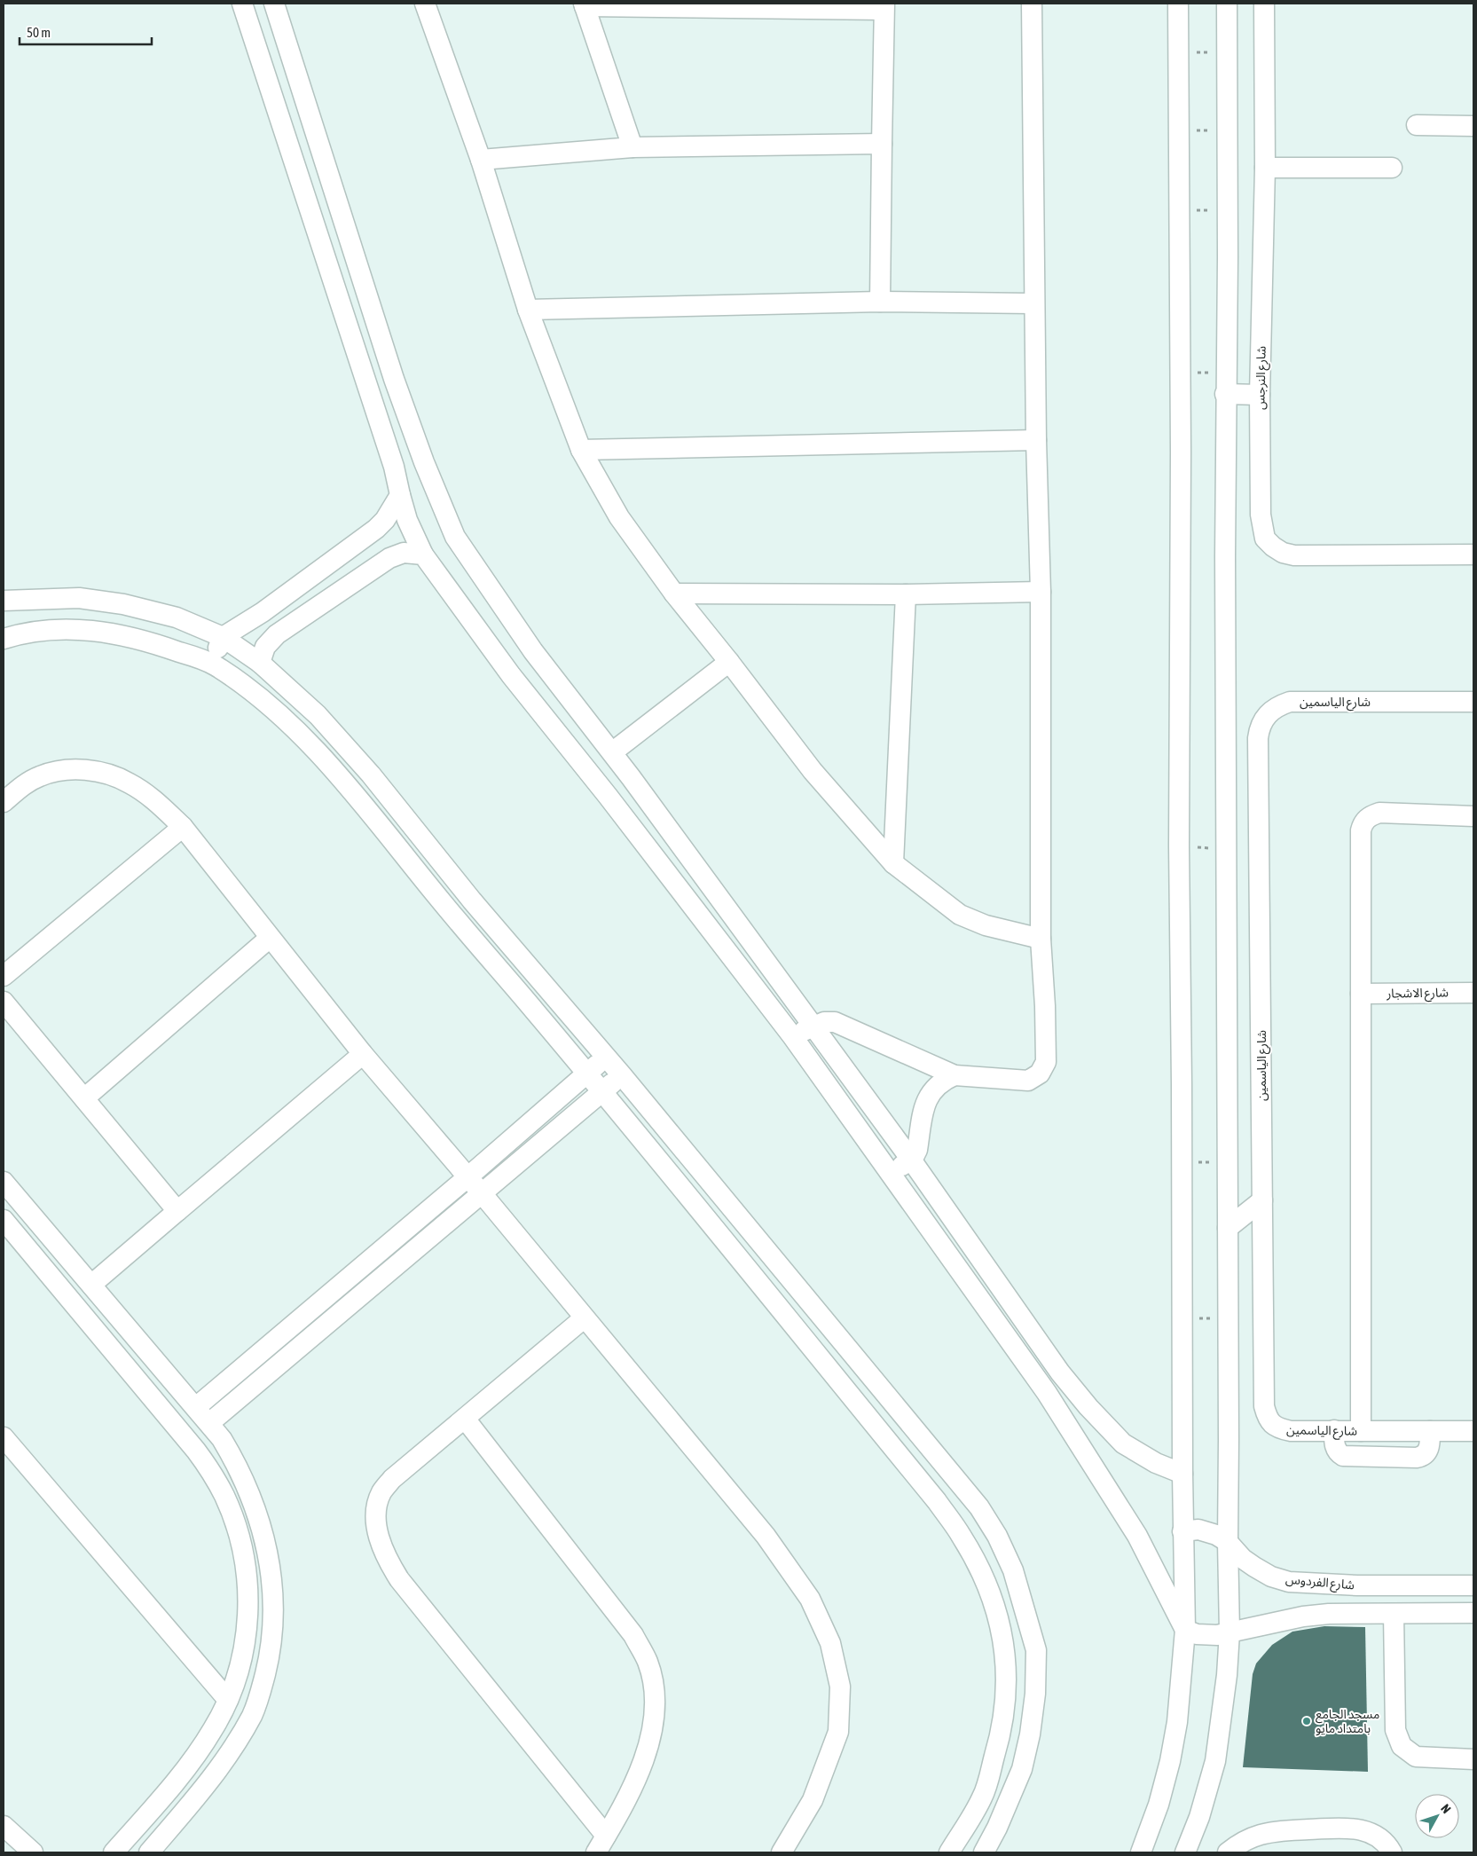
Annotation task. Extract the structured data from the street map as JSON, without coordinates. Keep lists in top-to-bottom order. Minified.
{"streets":{"street":["شارع النرجس","شارع الياسمين","شارع الاشجار","شارع الفردوس"]},"places":["مسجد الجامع بامتداد مايو"],"scale_bar":"50 m","north":"top right"}
